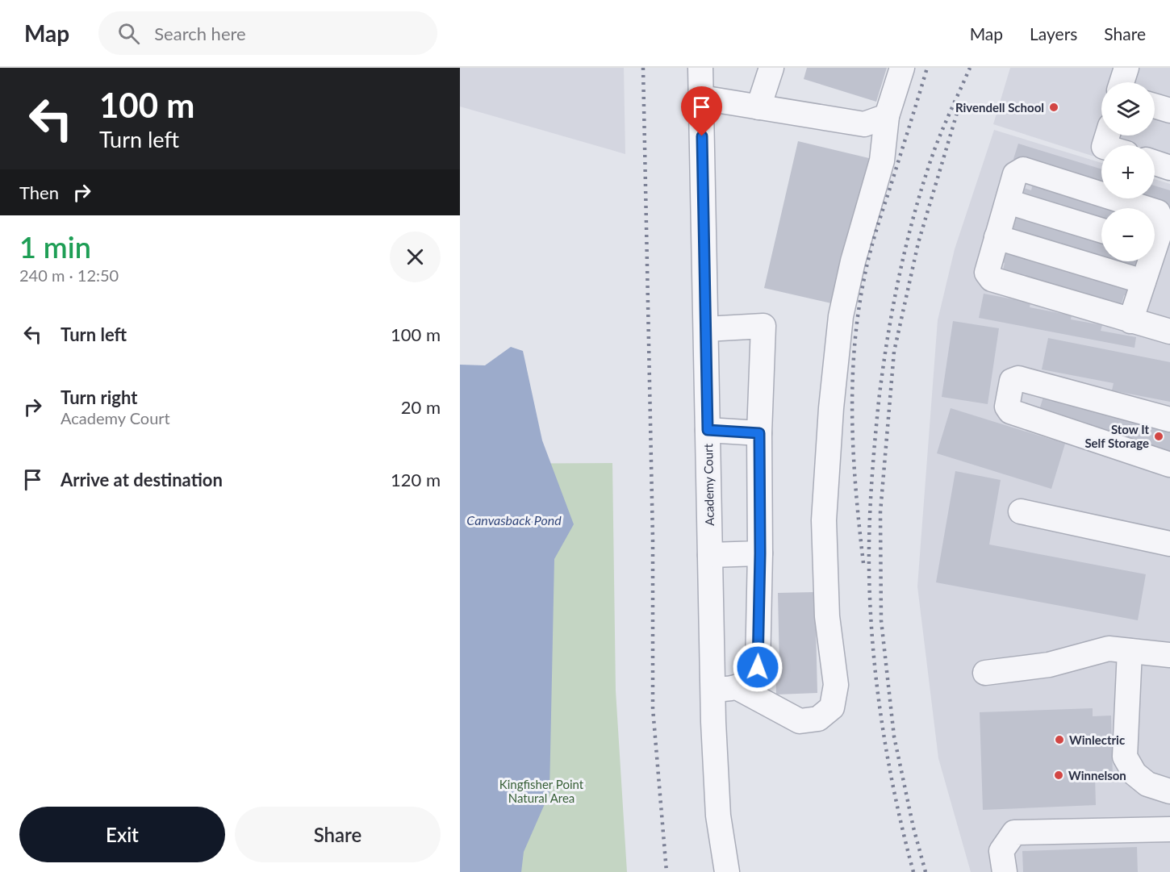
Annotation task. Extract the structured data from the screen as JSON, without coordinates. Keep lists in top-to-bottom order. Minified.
{"streets":{"street":["Academy Court"]},"water":["Canvasback Pond"],"parks":["Kingfisher Point Natural Area"],"places":["Rivendell School","Stow It Self Storage","Winlectric","Winnelson"],"page":{"header":"Map","search":"Search here","nav":["Map","Layers","Share"],"turn":["100 m","Turn left"],"map_buttons":["+","−"],"then":"Then","heading":["1 min","240 m · 12:50"],"list":[{"name":"Turn left","value":"100 m"},{"name":"Turn right","note":"Academy Court","value":"20 m"},{"name":"Arrive at destination","value":"120 m"}],"buttons":["Exit","Share"]}}
